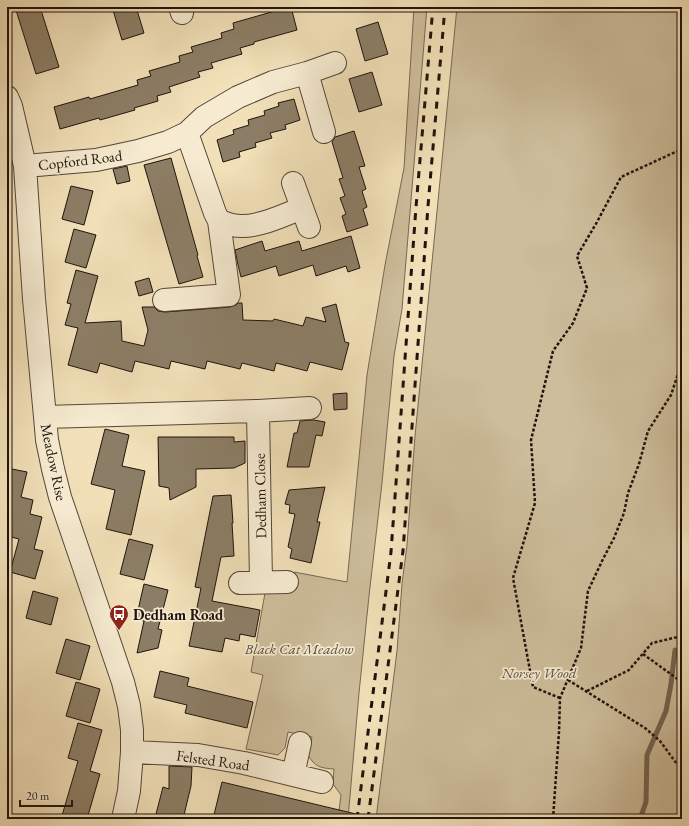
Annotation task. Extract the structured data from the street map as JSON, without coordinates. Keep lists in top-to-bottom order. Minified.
{"streets":{"street":["Copford Road","Meadow Rise","Dedham Close","Felsted Road"]},"crossings":[["Copford Road","Meadow Rise"],["Meadow Rise","Felsted Road"]],"parks":["Black Cat Meadow","Norsey Wood"],"places":{"bus stop":["Dedham Road"]},"scale_bar":"20 m"}
